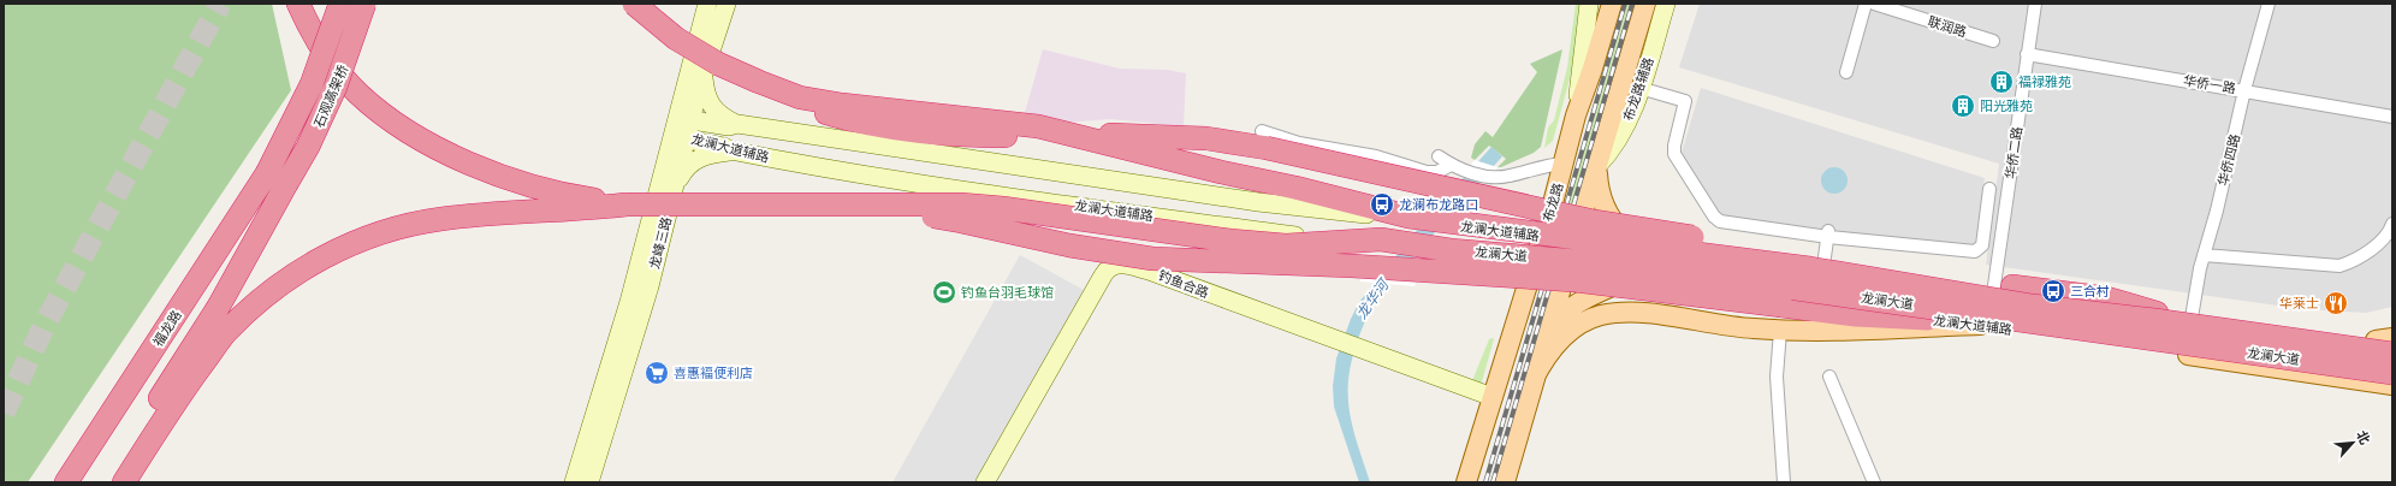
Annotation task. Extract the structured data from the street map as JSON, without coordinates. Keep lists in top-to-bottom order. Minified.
{"streets":{"highway":["石观高架桥","龙澜大道","福龙路"],"main road":["布龙路辅路","龙澜大道辅路","布龙路","龙峰三路","钓鱼合路"],"street":["联润路","华侨一路","华侨二路","华侨四路"]},"crossings":[["华侨一路","华侨二路"],["华侨一路","华侨四路"],["石观高架桥","福龙路"],["龙澜大道辅路","华侨二路"],["龙澜大道辅路","布龙路"],["龙澜大道辅路","龙峰三路"],["龙澜大道辅路","龙澜大道"],["布龙路","钓鱼合路"]],"water":["龙华河"],"places":{"building":["福禄雅苑","阳光雅苑"],"bus stop":["龙澜布龙路口","三合村"],"sports":["钓鱼台羽毛球馆"],"restaurant":["华莱士"],"supermarket":["喜惠褔便利店"]},"north":"top right"}
